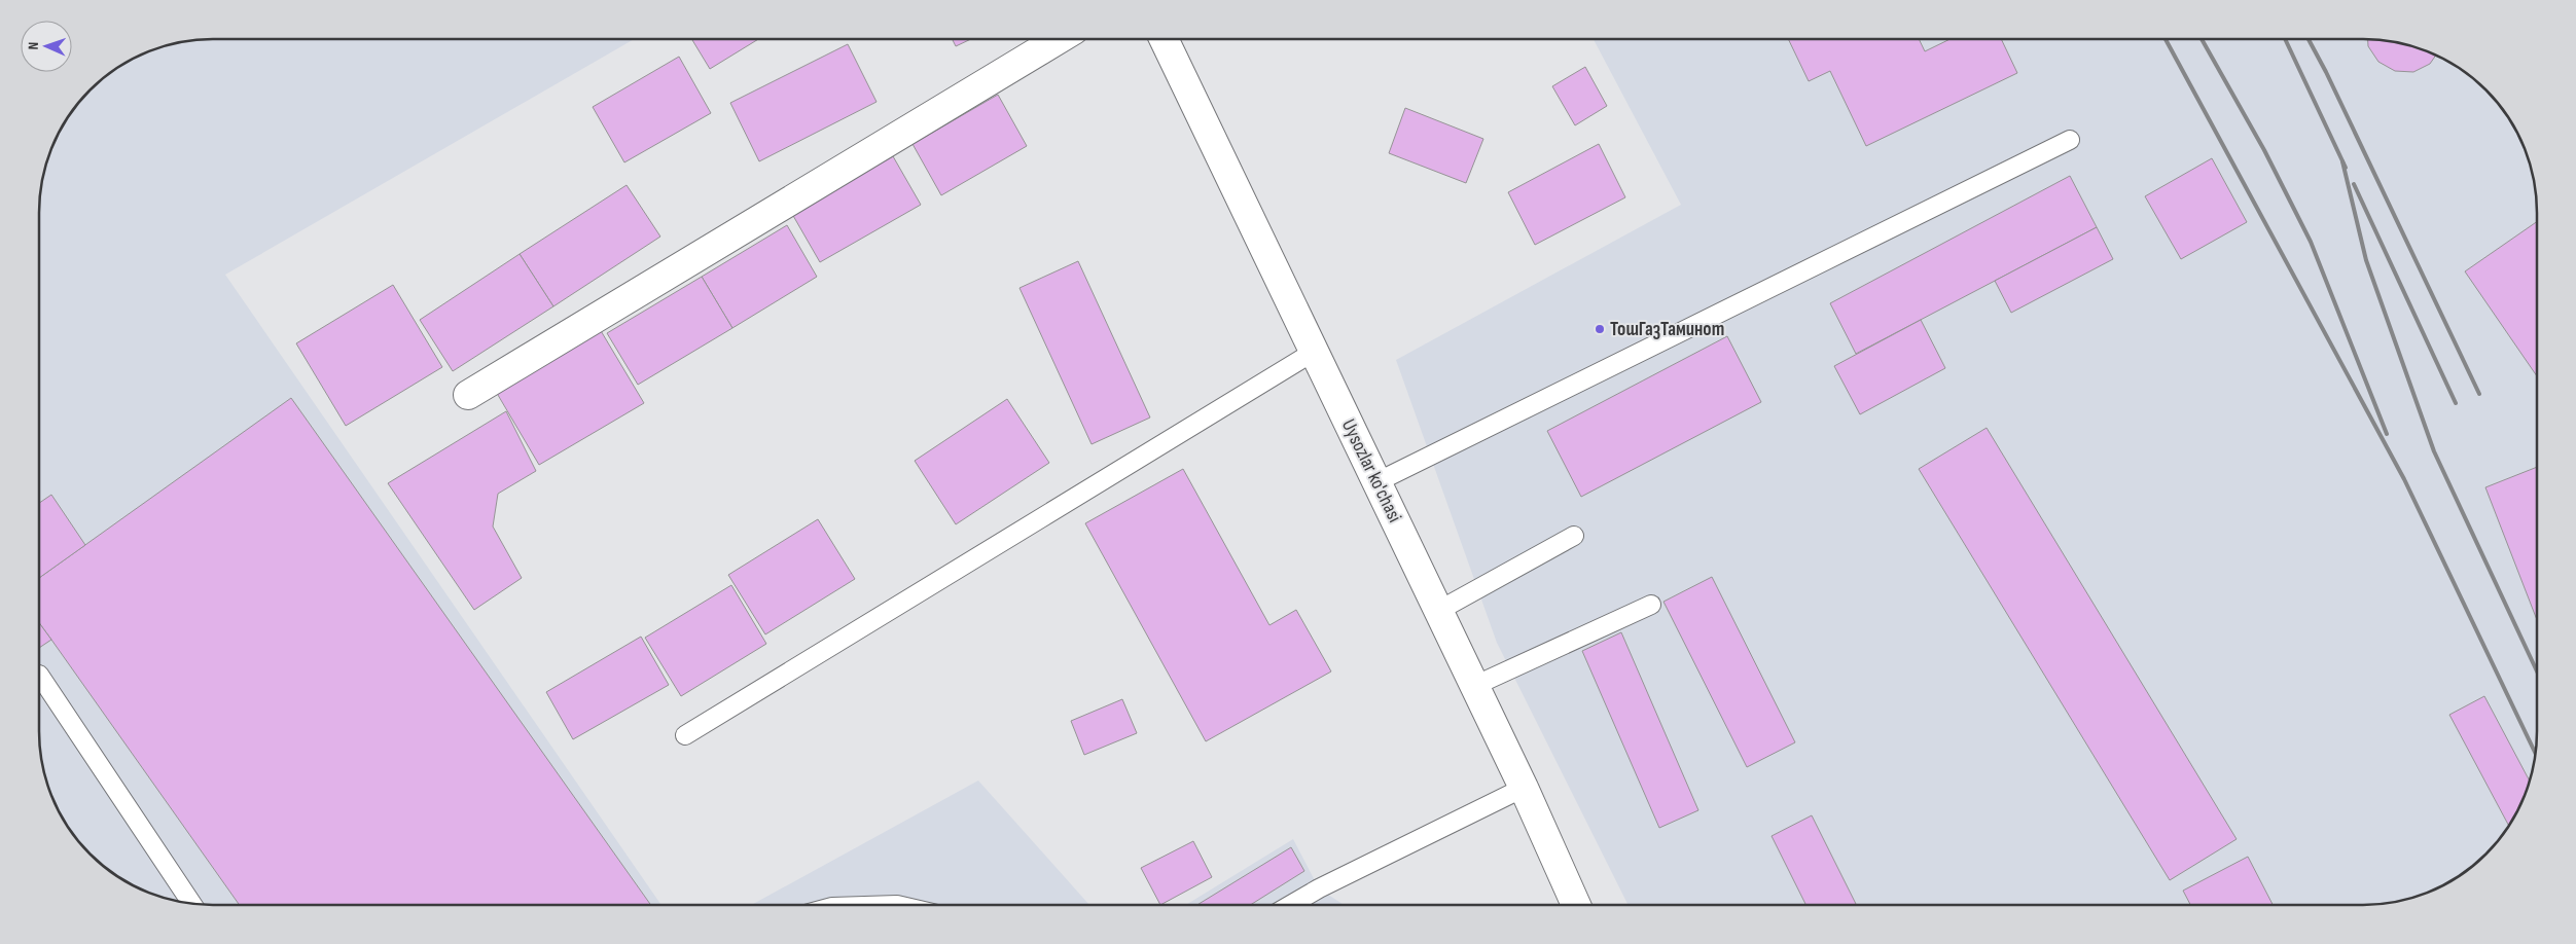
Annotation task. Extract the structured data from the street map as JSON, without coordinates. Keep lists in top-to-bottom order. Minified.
{"streets":{"main road":["Uysozlar ko'chasi"]},"places":["ТошГазТаминот"],"north":"left"}
